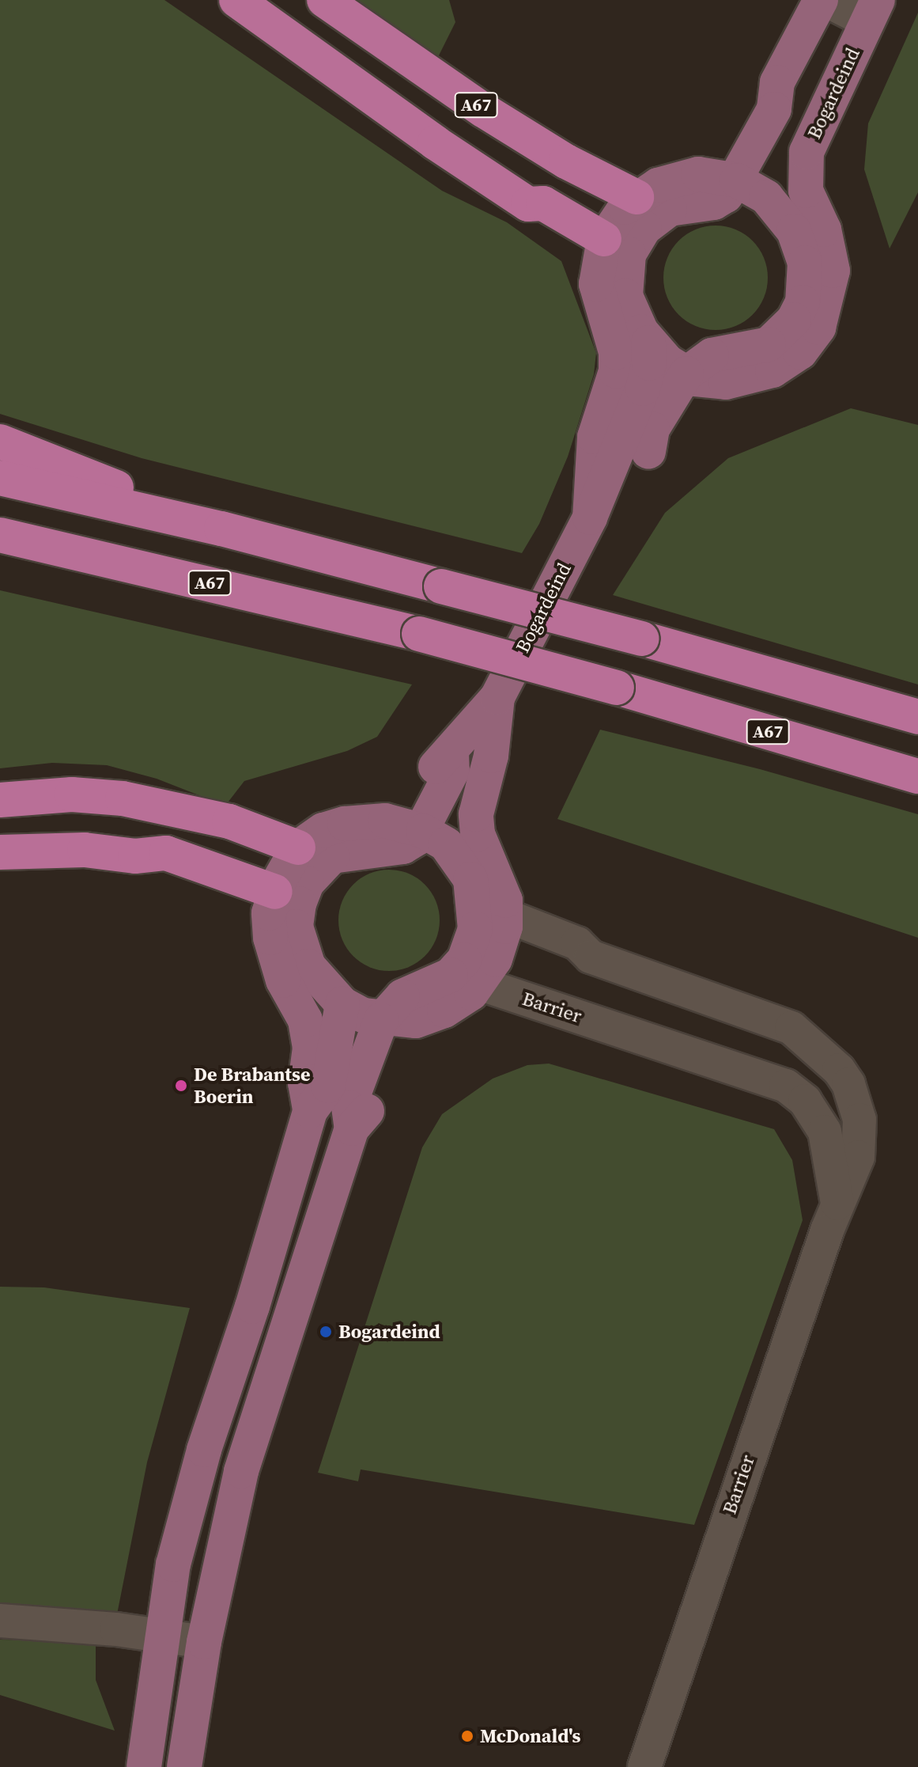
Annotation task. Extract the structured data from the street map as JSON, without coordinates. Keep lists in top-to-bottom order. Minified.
{"streets":{"highway":["A67"],"main road":["Bogardeind"],"street":["Barrier"]},"crossings":[["Bogardeind","Barrier"]],"places":["De Brabantse Boerin","Bogardeind","McDonald's"]}
